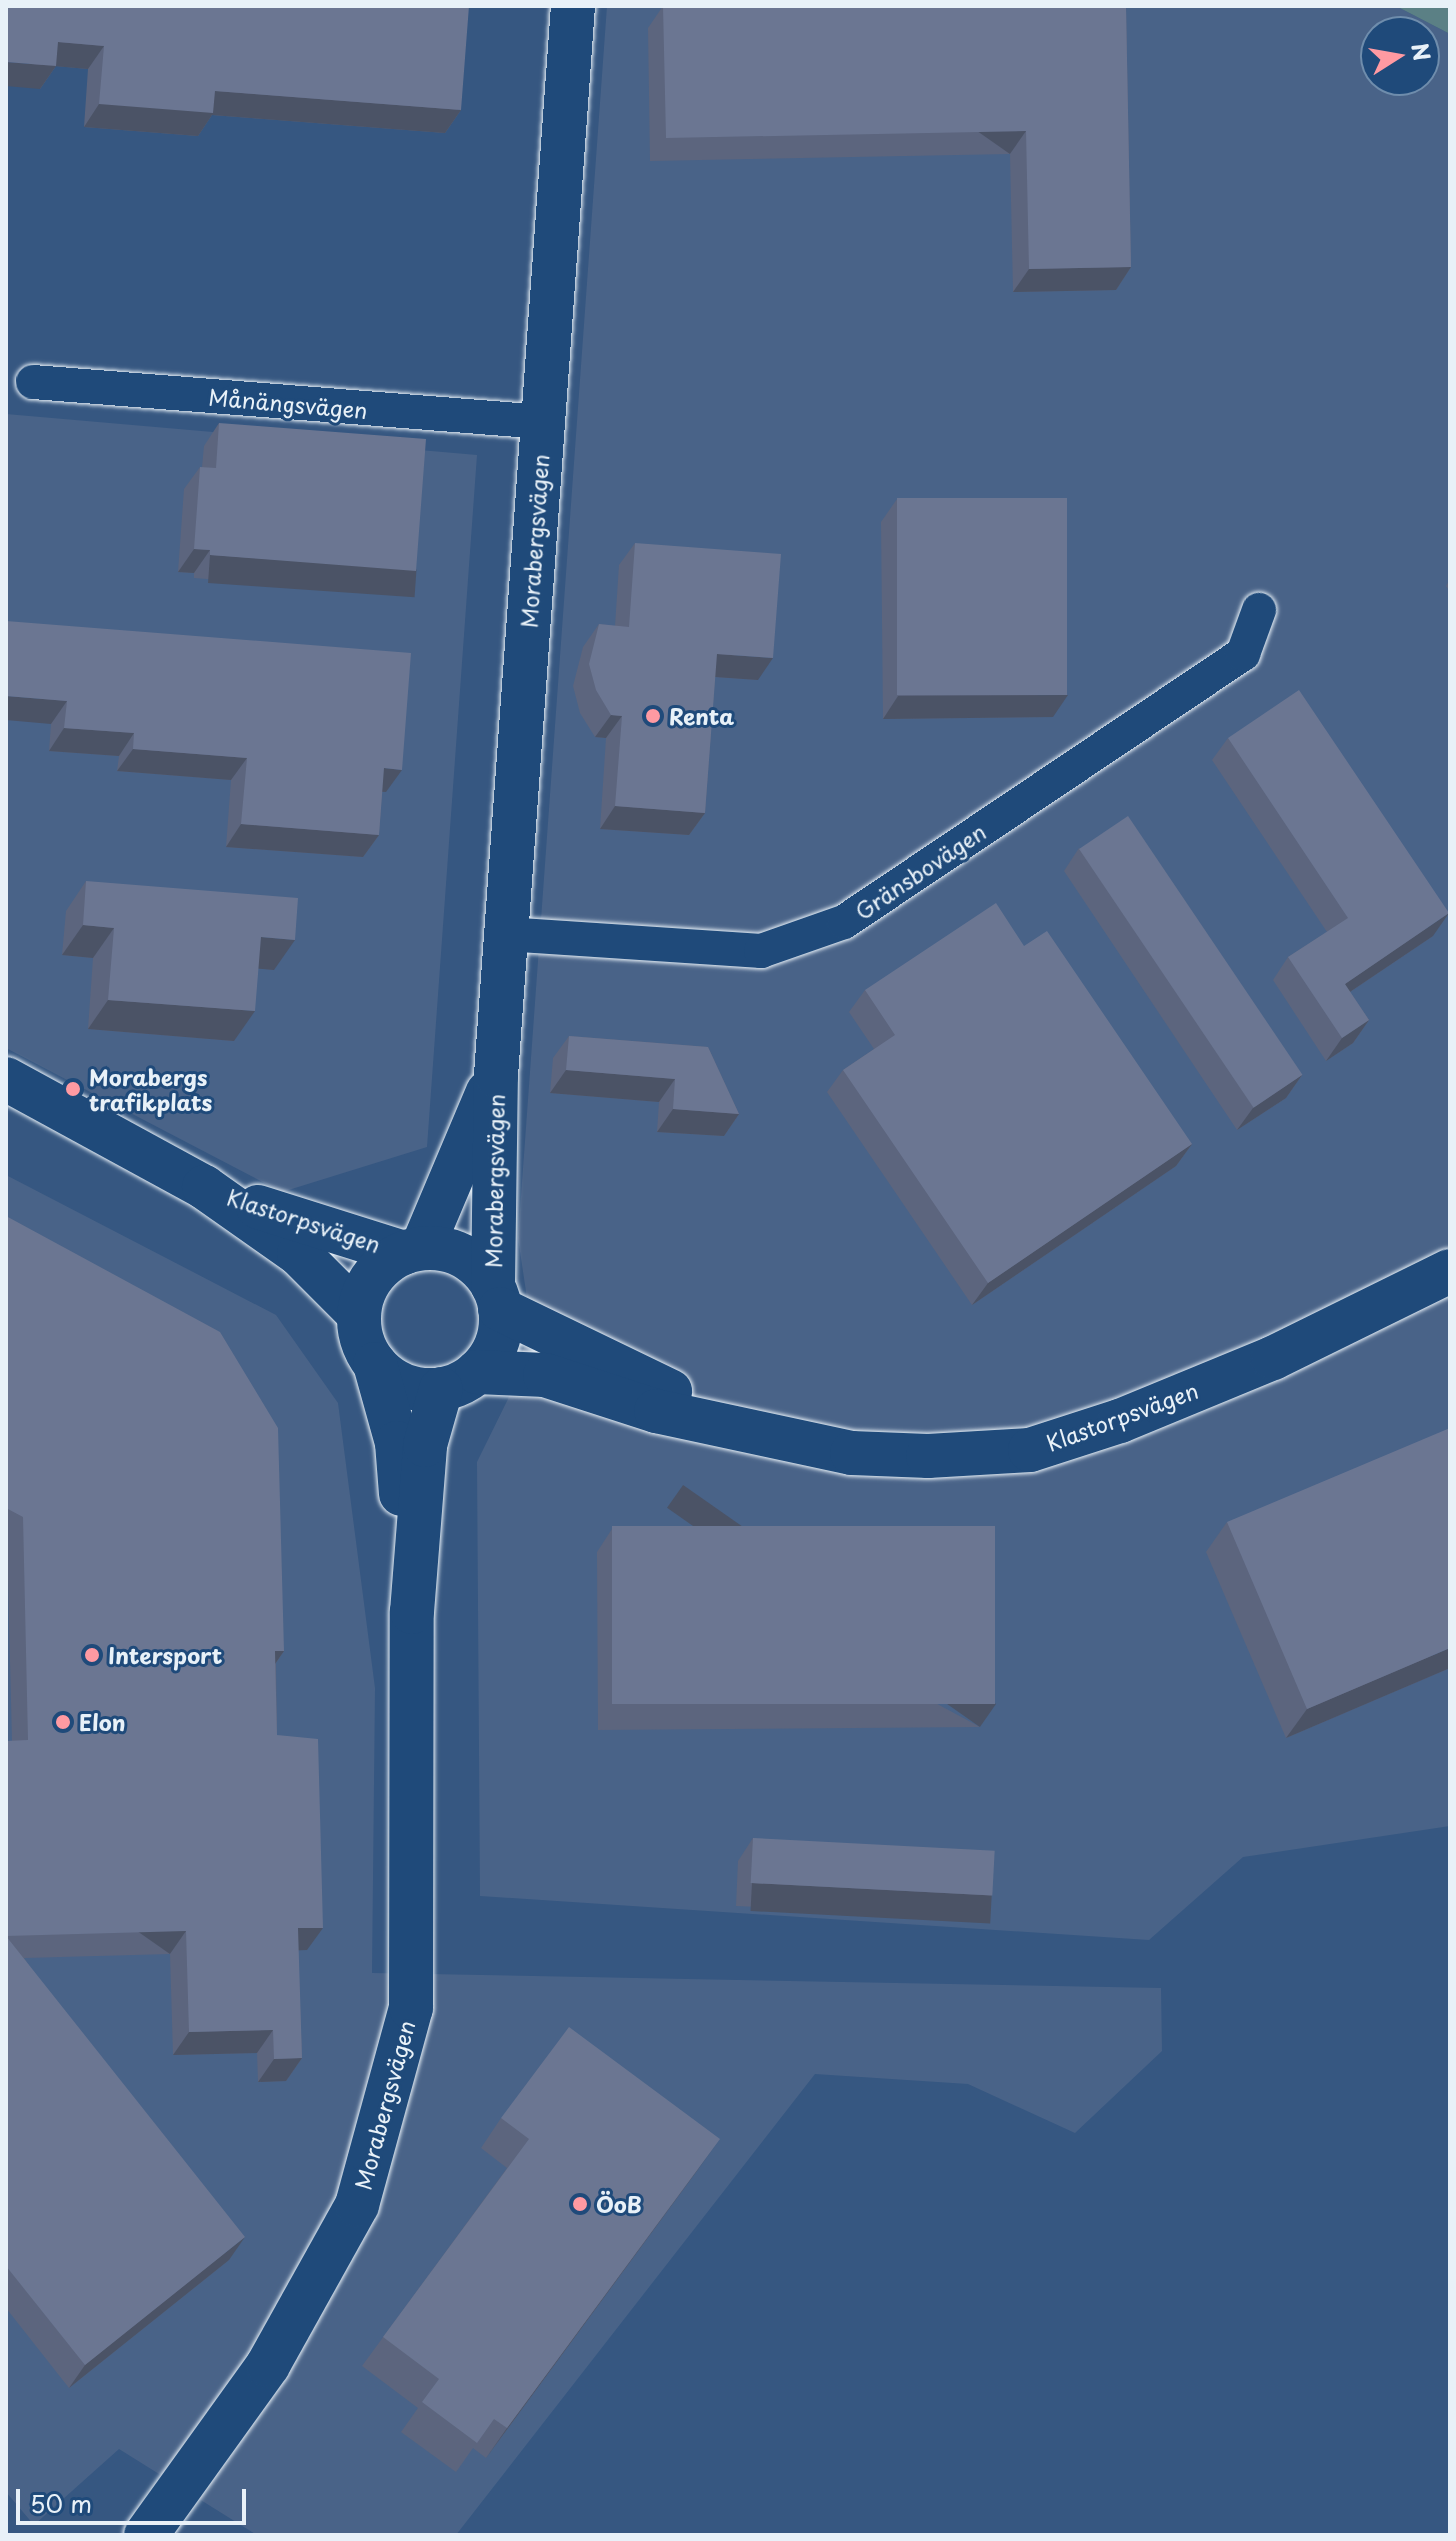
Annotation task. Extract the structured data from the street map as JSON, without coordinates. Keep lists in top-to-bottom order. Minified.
{"streets":{"street":["Månängsvägen","Morabergsvägen","Gränsbovägen","Klastorpsvägen"]},"crossings":[["Månängsvägen","Morabergsvägen"],["Morabergsvägen","Gränsbovägen"],["Morabergsvägen","Klastorpsvägen"]],"places":["Renta","Morabergs trafikplats","Intersport","Elon","ÖoB"],"scale_bar":"50 m","north":"right"}
